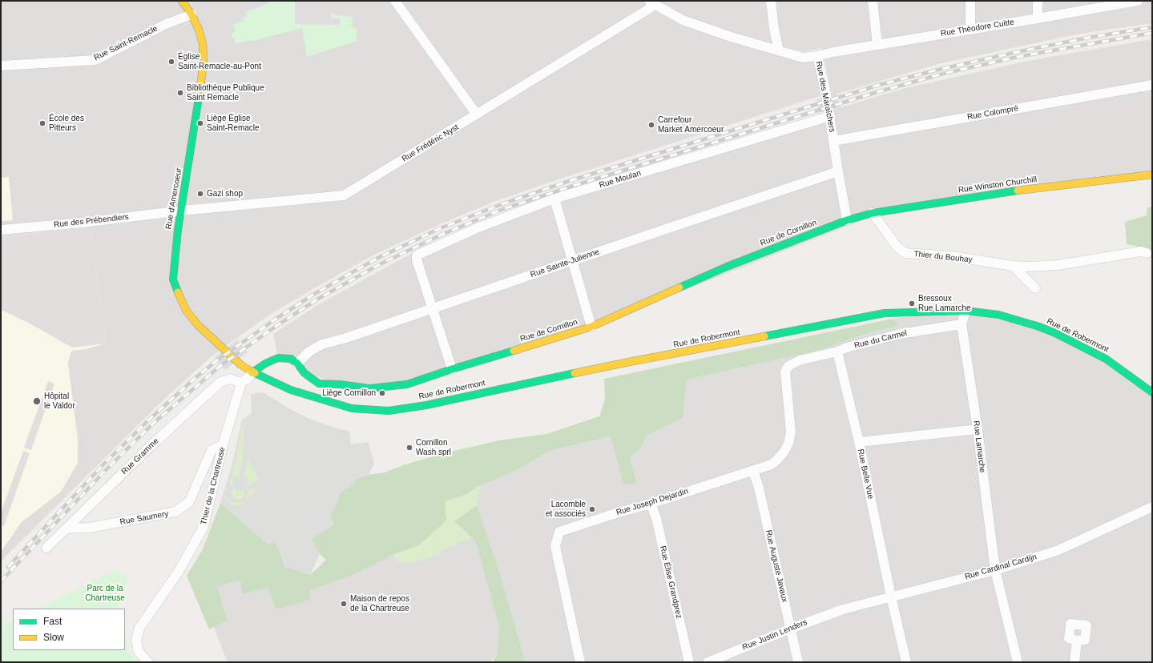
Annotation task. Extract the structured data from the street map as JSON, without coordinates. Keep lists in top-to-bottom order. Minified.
{"streets":{"main road":["Rue Winston Churchill","Rue d'Amercoeur","Rue de Cornillon","Rue de Robermont"],"street":["Rue Théodore Cuitte","Rue Saint-Remacle","Rue des Maraîchers","Rue Colompré","Rue Frédéric Nyst","Rue Moulan","Rue des Prébendiers","Thier du Bouhay","Rue Sainte-Julienne","Rue du Carmel","Rue Lamarche","Rue Gramme","Rue Belle Vue","Thier de la Chartreuse","Rue Joseph Dejardin","Rue Saumery","Rue Auguste Javaux","Rue Cardinal Cardijn","Rue Élise Grandprez","Rue Justin Lenders"]},"crossings":[["Rue Théodore Cuitte","Rue des Maraîchers"],["Rue Saint-Remacle","Rue d'Amercoeur"],["Rue des Maraîchers","Rue Colompré"],["Rue des Maraîchers","Rue Frédéric Nyst"],["Rue des Maraîchers","Rue Moulan"],["Rue des Maraîchers","Rue Winston Churchill"],["Rue des Maraîchers","Rue de Cornillon"],["Rue des Maraîchers","Rue Sainte-Julienne"],["Rue Frédéric Nyst","Rue d'Amercoeur"],["Rue Frédéric Nyst","Rue des Prébendiers"],["Rue Moulan","Rue Sainte-Julienne"],["Rue Winston Churchill","Rue de Cornillon"],["Rue Winston Churchill","Thier du Bouhay"],["Rue d'Amercoeur","Rue des Prébendiers"],["Rue d'Amercoeur","Rue de Cornillon"],["Rue d'Amercoeur","Rue de Robermont"],["Rue de Cornillon","Rue Sainte-Julienne"],["Rue de Cornillon","Rue de Robermont"],["Rue du Carmel","Rue Lamarche"],["Rue du Carmel","Rue Belle Vue"],["Rue du Carmel","Rue Joseph Dejardin"],["Rue Lamarche","Rue Cardinal Cardijn"],["Rue Gramme","Thier de la Chartreuse"],["Rue Gramme","Rue Saumery"],["Rue Belle Vue","Rue Cardinal Cardijn"],["Thier de la Chartreuse","Rue Saumery"],["Rue Joseph Dejardin","Rue Auguste Javaux"],["Rue Joseph Dejardin","Rue Élise Grandprez"],["Rue Auguste Javaux","Rue Justin Lenders"],["Rue Cardinal Cardijn","Rue Justin Lenders"]],"parks":["Parc de la Chartreuse"],"places":["Église Saint-Remacle-au-Pont","Bibliothèque Publique Saint Remacle","École des Pitteurs","Liège Église Saint-Remacle","Carrefour Market Amercoeur","Gazi shop","Bressoux Rue Lamarche","Liège Cornillon","Hôpital le Valdor","Cornillon Wash sprl","Lacomble et associés","Maison de repos de la Chartreuse"],"legend":["Fast","Slow"]}
